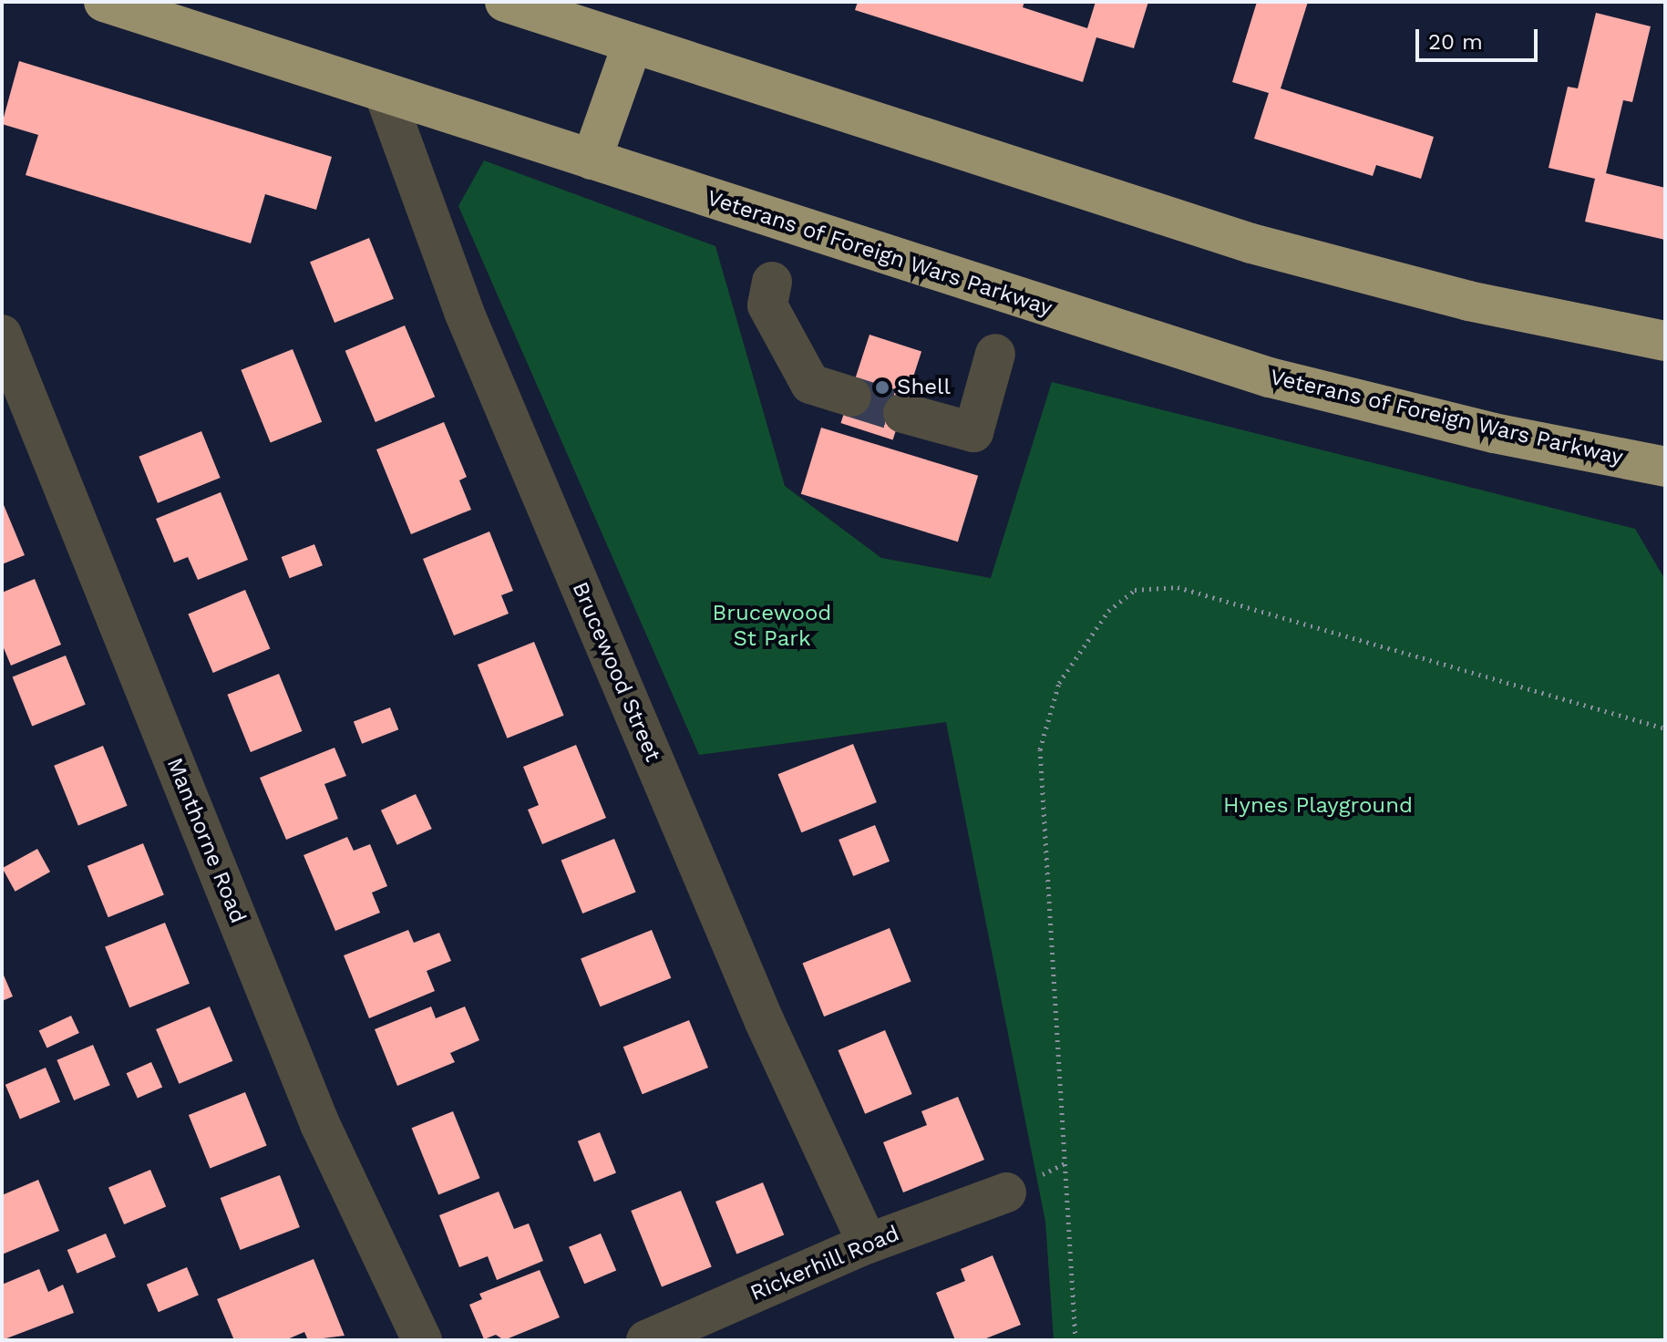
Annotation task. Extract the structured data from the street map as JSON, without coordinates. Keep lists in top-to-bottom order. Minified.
{"streets":{"highway":["Veterans of Foreign Wars Parkway"],"street":["Brucewood Street","Manthorne Road","Rickerhill Road"]},"crossings":[["Veterans of Foreign Wars Parkway","Brucewood Street"],["Brucewood Street","Rickerhill Road"]],"parks":["Brucewood St Park","Hynes Playground"],"places":["Shell"],"scale_bar":"20 m"}
